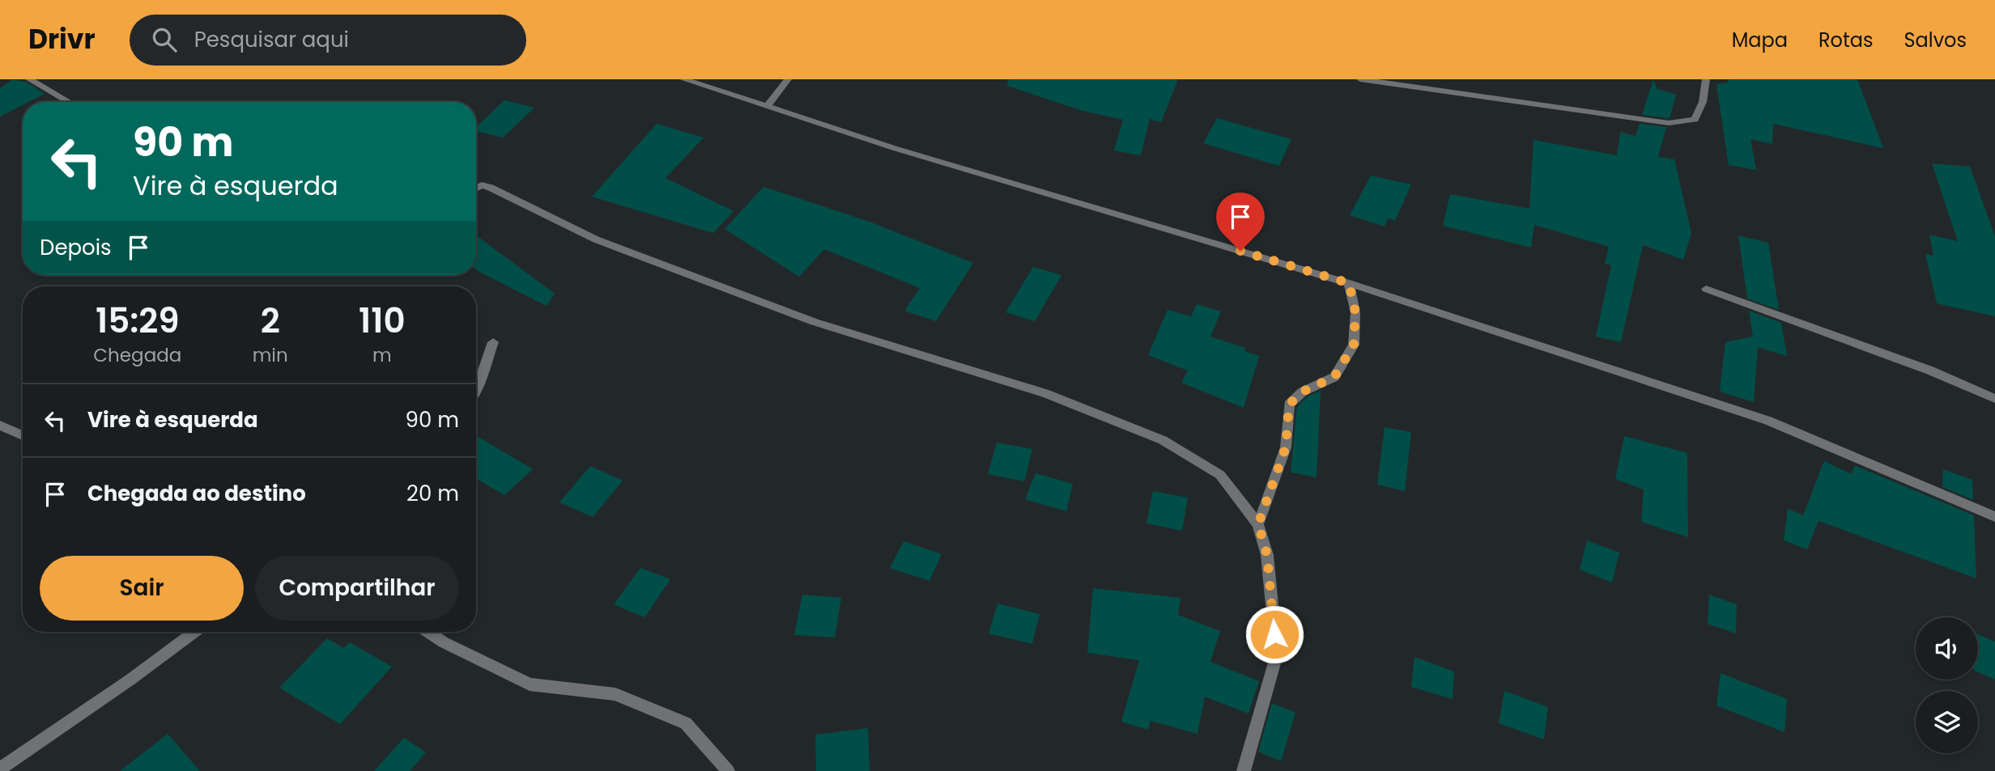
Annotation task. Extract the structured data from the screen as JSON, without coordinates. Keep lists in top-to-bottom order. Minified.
{"page":{"header":"Drivr","search":"Pesquisar aqui","nav":["Mapa","Rotas","Salvos"],"turn":["90 m","Vire à esquerda"],"then":"Depois","eta":["15:29","Chegada","2","min","110","m"],"list":[{"name":"Vire à esquerda","value":"90 m"},{"name":"Chegada ao destino","value":"20 m"}],"buttons":["Sair","Compartilhar"]}}
